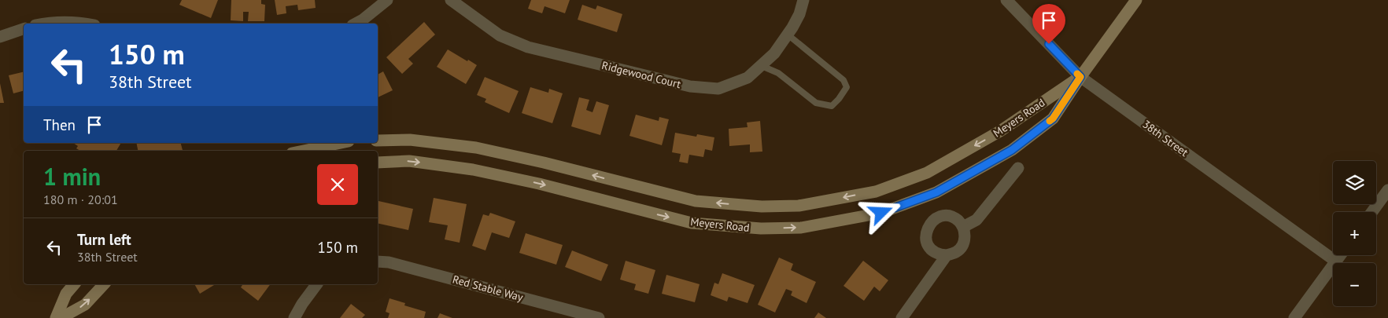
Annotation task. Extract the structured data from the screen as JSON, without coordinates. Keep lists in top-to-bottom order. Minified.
{"streets":{"street":["Ridgewood Court","Meyers Road","38th Street","Red Stable Way"]},"crossings":[["Meyers Road","38th Street"]],"page":{"turn":["150 m","38th Street"],"then":"Then","heading":["1 min","180 m · 20:01"],"map_buttons":["+","−"],"list":[{"name":"Turn left","note":"38th Street","value":"150 m"}]}}
